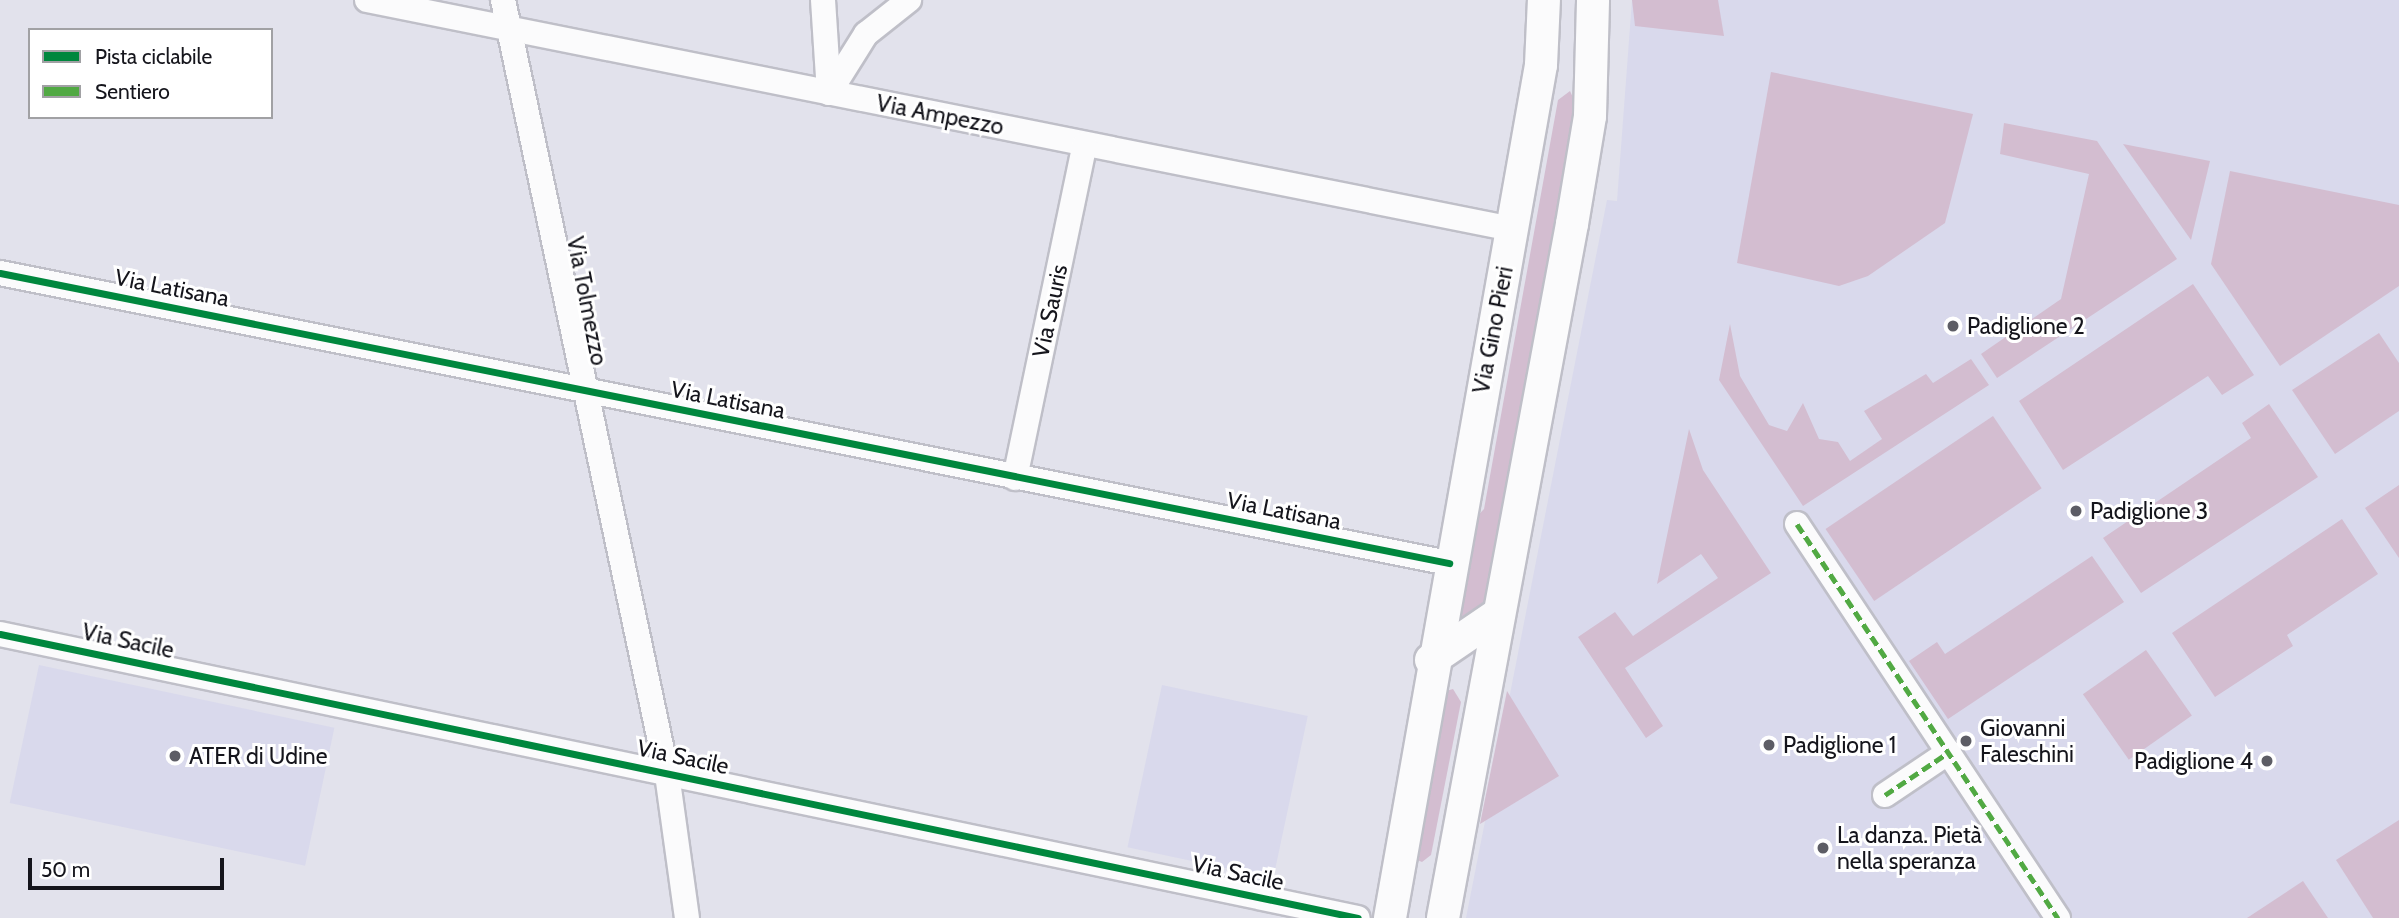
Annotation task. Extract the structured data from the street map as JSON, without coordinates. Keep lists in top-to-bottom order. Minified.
{"streets":{"main road":["Via Gino Pieri"],"street":["Via Ampezzo","Via Latisana","Via Tolmezzo","Via Sauris","Via Sacile"]},"crossings":[["Via Ampezzo","Via Tolmezzo"],["Via Ampezzo","Via Sauris"],["Via Ampezzo","Via Gino Pieri"],["Via Latisana","Via Tolmezzo"],["Via Latisana","Via Sauris"],["Via Latisana","Via Gino Pieri"],["Via Tolmezzo","Via Sacile"]],"places":["Padiglione 2","Padiglione 3","Giovanni Faleschini","Padiglione 1","ATER di Udine","Padiglione 4","La danza. Pietà nella speranza"],"legend":["Pista ciclabile","Sentiero"],"scale_bar":"50 m"}
